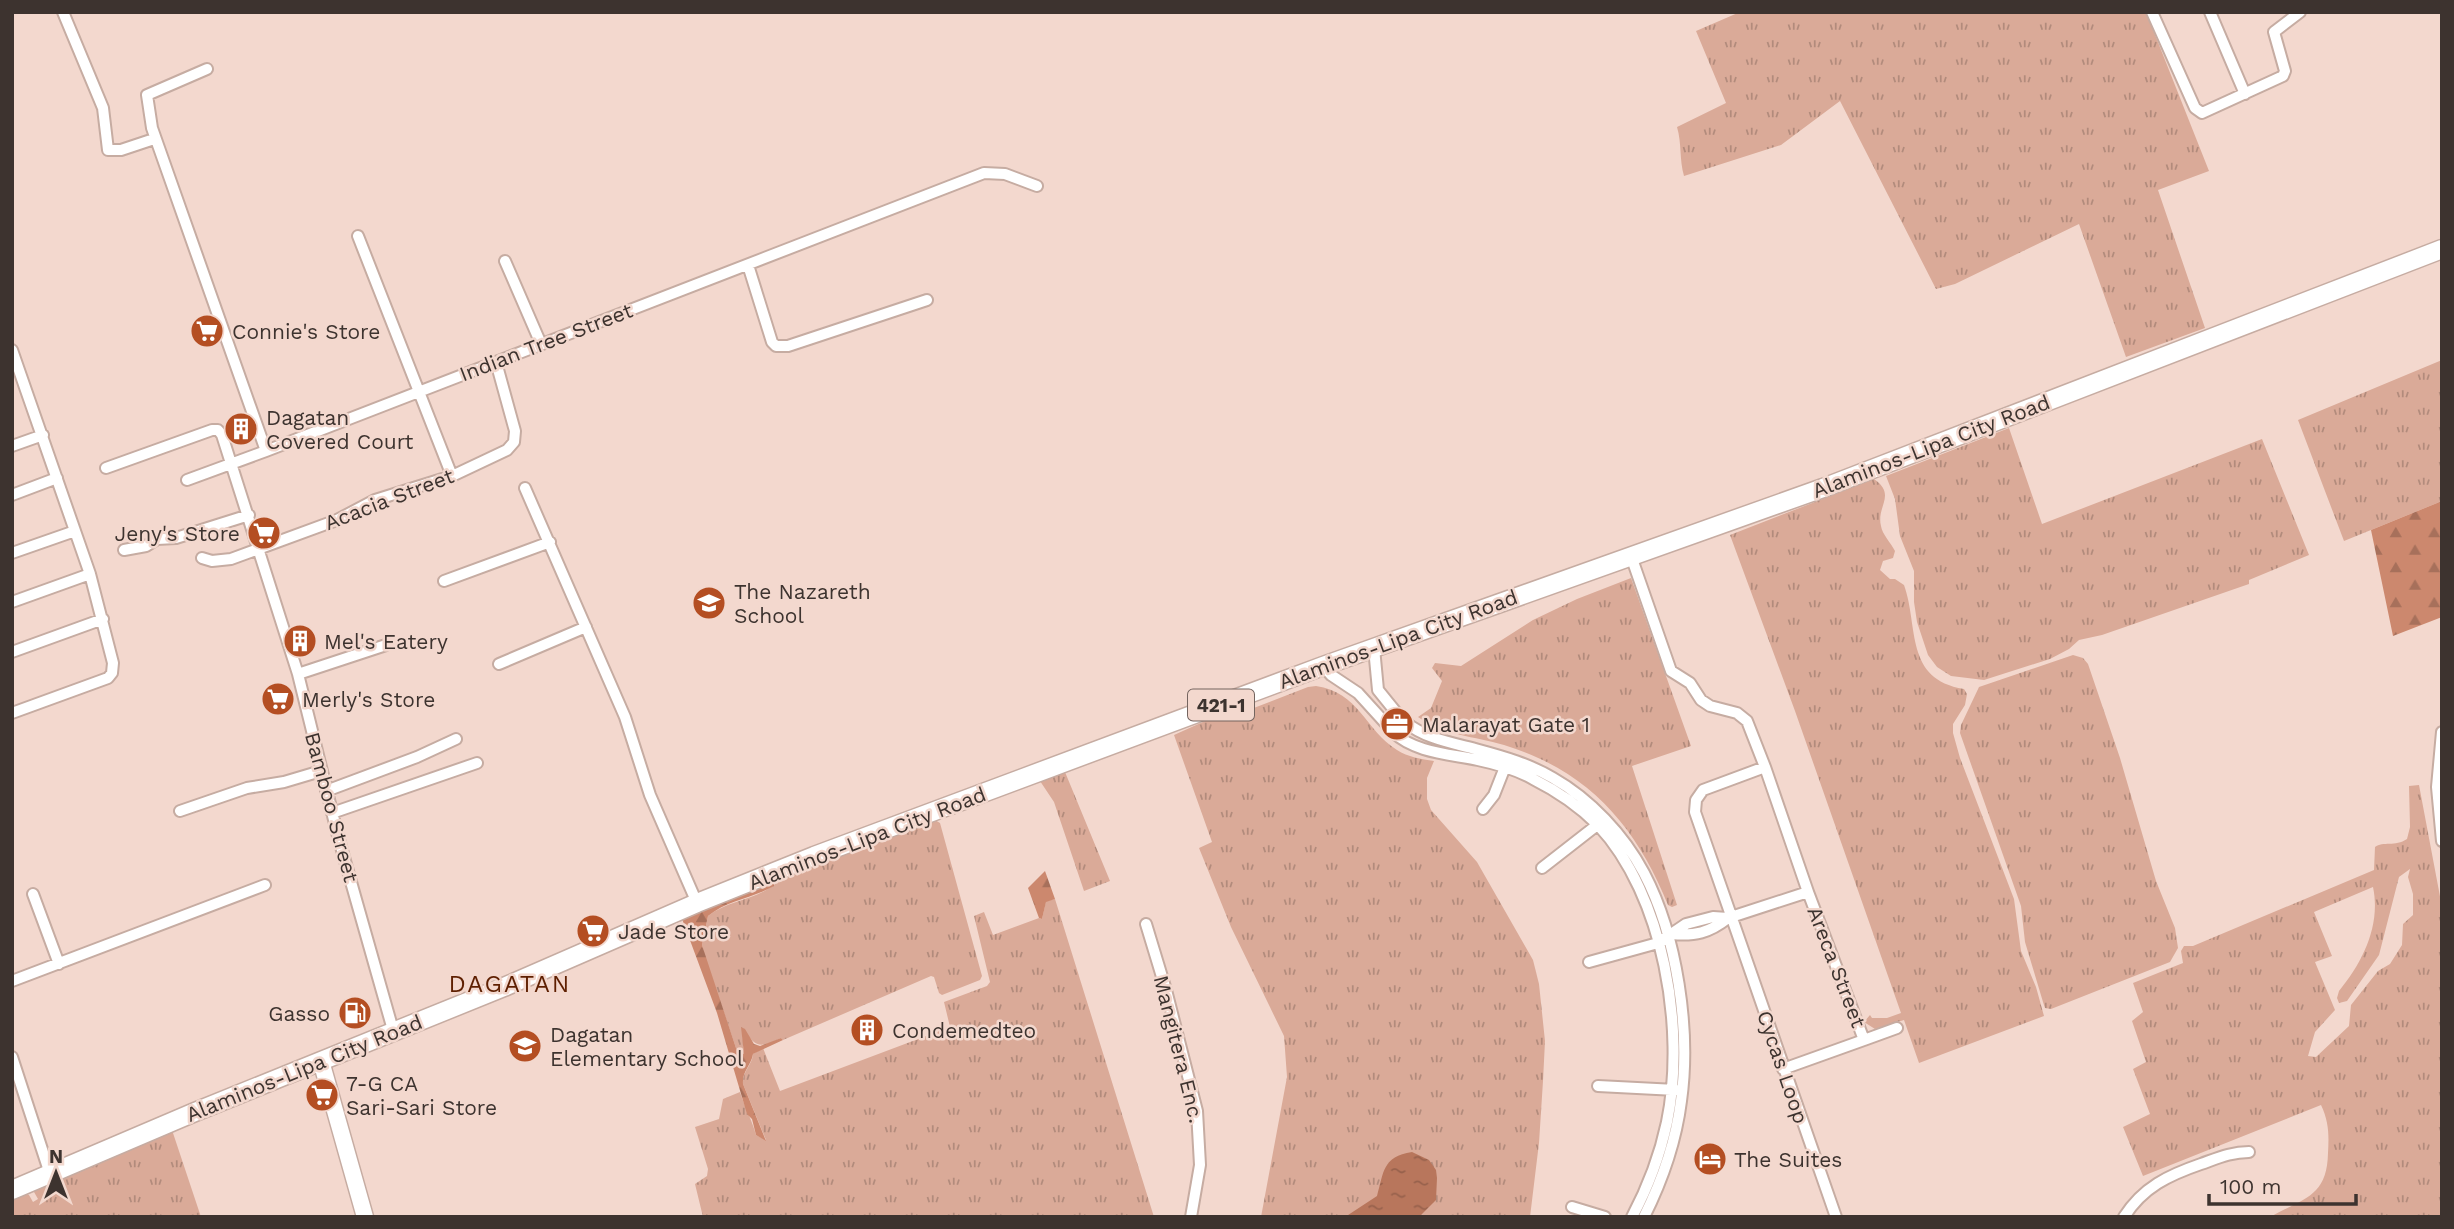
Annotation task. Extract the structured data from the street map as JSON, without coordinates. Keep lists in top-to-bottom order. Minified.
{"streets":{"main road":["Alaminos-Lipa City Road","421-1"],"street":["Indian Tree Street","Acacia Street","Bamboo Street","Areca Street","Mangitera Enc.","Cycas Loop"]},"crossings":[["Indian Tree Street","Acacia Street"],["Indian Tree Street","Bamboo Street"],["Alaminos-Lipa City Road","Bamboo Street"],["Alaminos-Lipa City Road","Areca Street"],["Acacia Street","Bamboo Street"],["Areca Street","Cycas Loop"]],"districts":["DAGATAN"],"places":{"supermarket":["Connie's Store","Jeny's Store","Merly's Store","Jade Store","7-G CA Sari-Sari Store"],"building":["Dagatan Covered Court","Mel's Eatery","Condemedteo"],"school or university":["The Nazareth School","Dagatan Elementary School"],"office":["Malarayat Gate 1"],"fuel station":["Gasso"],"hotel":["The Suites"]},"scale_bar":"100 m","north":"top"}
